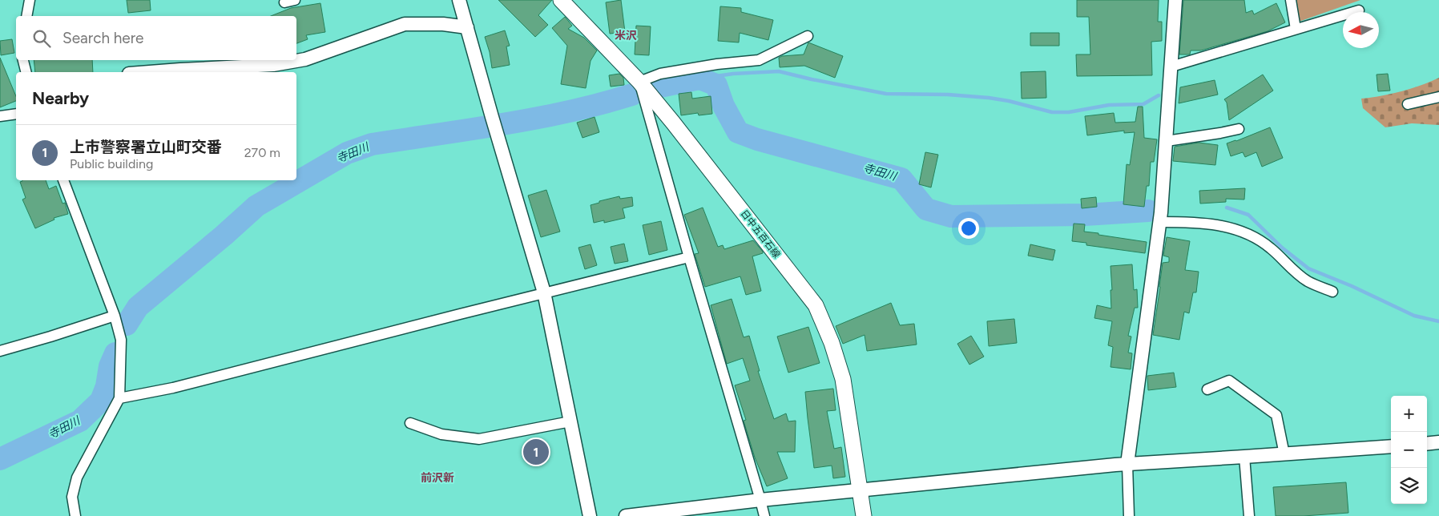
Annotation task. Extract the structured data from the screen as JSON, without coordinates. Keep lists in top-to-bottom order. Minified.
{"streets":{"main road":["日中五百石線"]},"districts":["米沢","前沢新"],"water":["寺田川"],"north":"left","page":{"search":"Search here","heading":"Nearby","list":[{"mark":"1","name":"上市警察署立山町交番","note":"Public building","value":"270 m"}],"map_buttons":["+","−"],"pins":"1"}}
